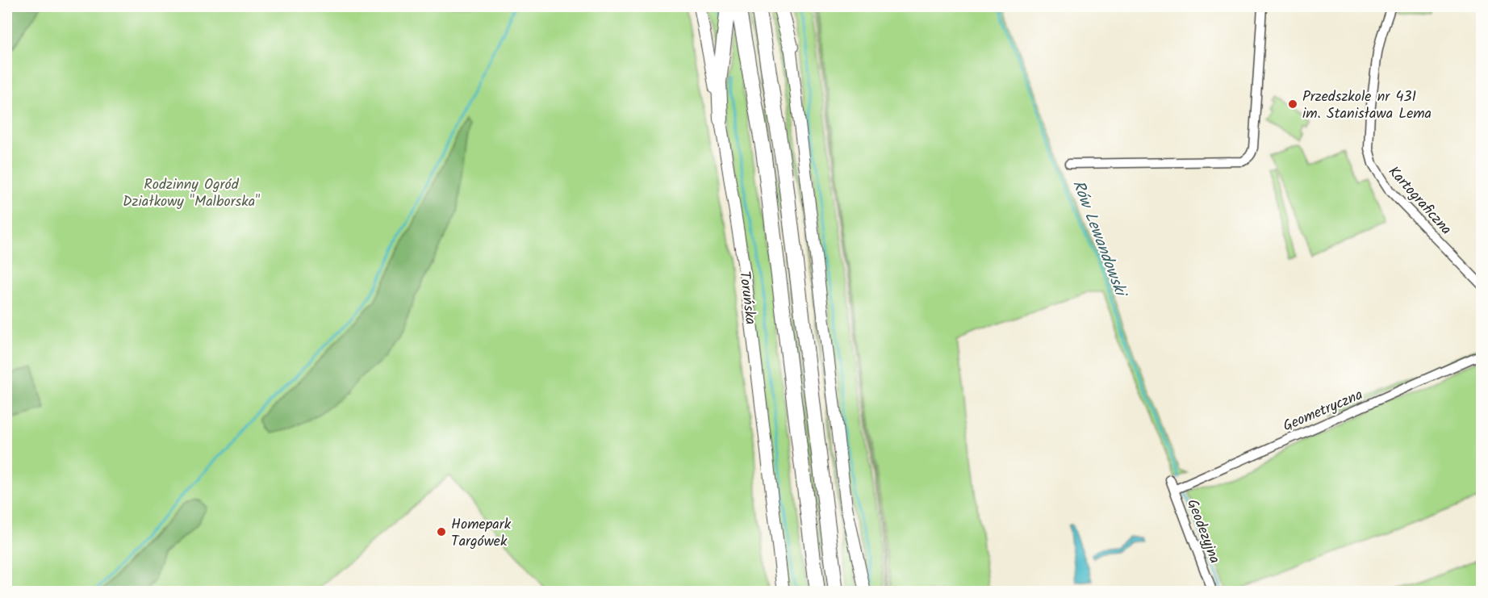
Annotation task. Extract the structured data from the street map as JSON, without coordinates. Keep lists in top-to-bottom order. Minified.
{"streets":{"main road":["Toruńska"],"street":["Kartograficzna","Geometryczna","Geodezyjna"]},"crossings":[["Geometryczna","Geodezyjna"]],"water":["Rów Lewandowski"],"parks":["Rodzinny Ogród Działkowy \"Malborska\""],"places":["Przedszkole nr 431 im. Stanisława Lema","Homepark Targówek"]}
